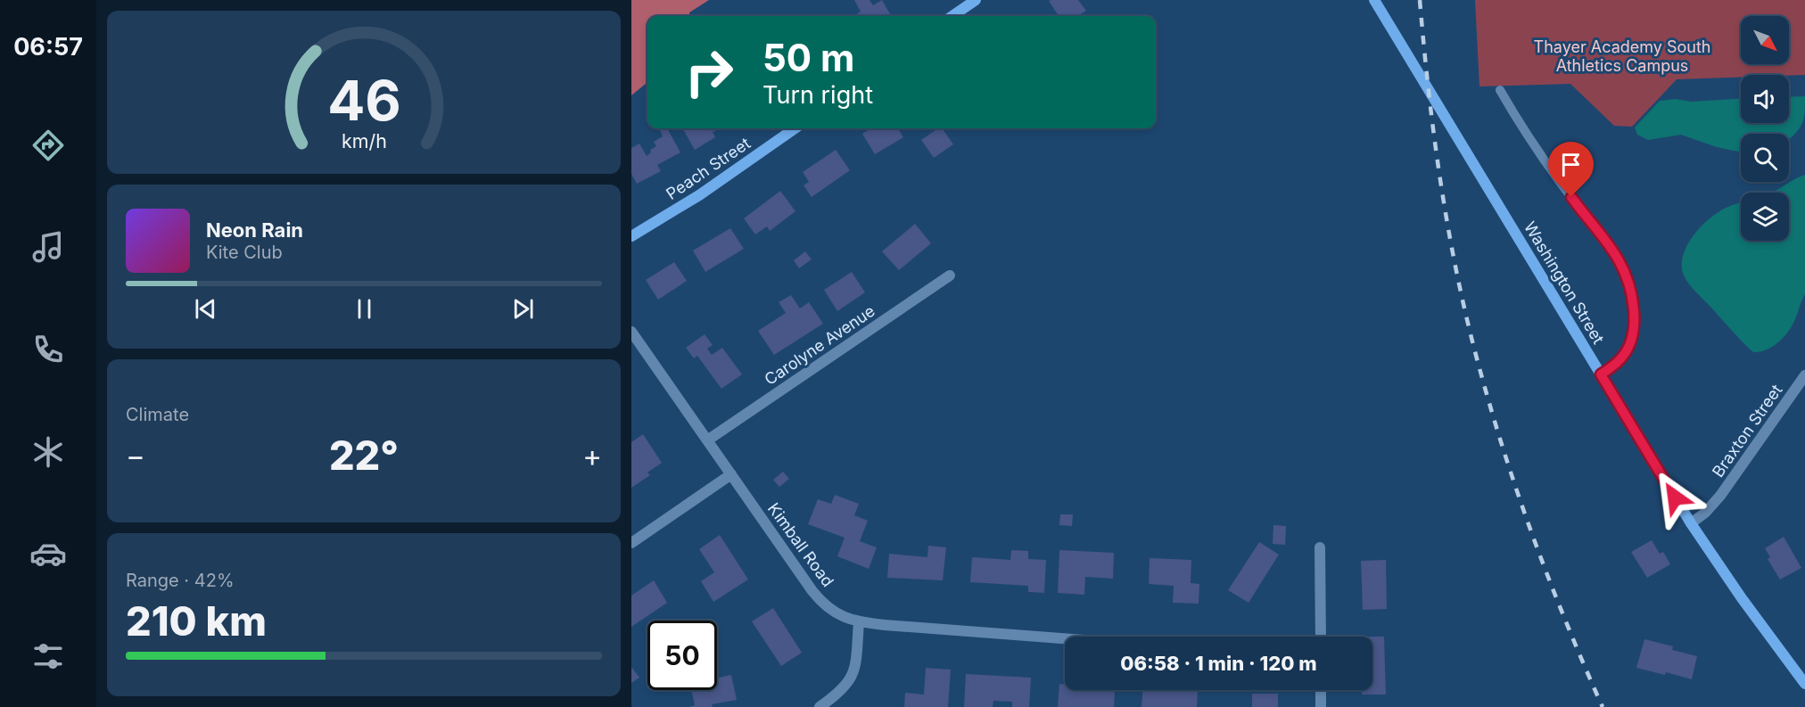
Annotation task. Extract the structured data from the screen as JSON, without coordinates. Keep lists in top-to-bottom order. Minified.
{"streets":{"main road":["Peach Street","Washington Street"],"street":["Carolyne Avenue","Braxton Street","Kimball Road"]},"crossings":[["Washington Street","Braxton Street"],["Carolyne Avenue","Kimball Road"]],"parks":["Thayer Academy South Athletics Campus"],"north":"bottom right","page":{"tabs":"06:57","turn":["50 m","Turn right"],"song":["Neon Rain","Kite Club"],"tile":["Climate",["Range · 42%","210 km"]],"heat":["−","22°","+"],"limit":"50","trip":"06:58 · 1 min · 120 m","gauge":["46","km/h"]}}
